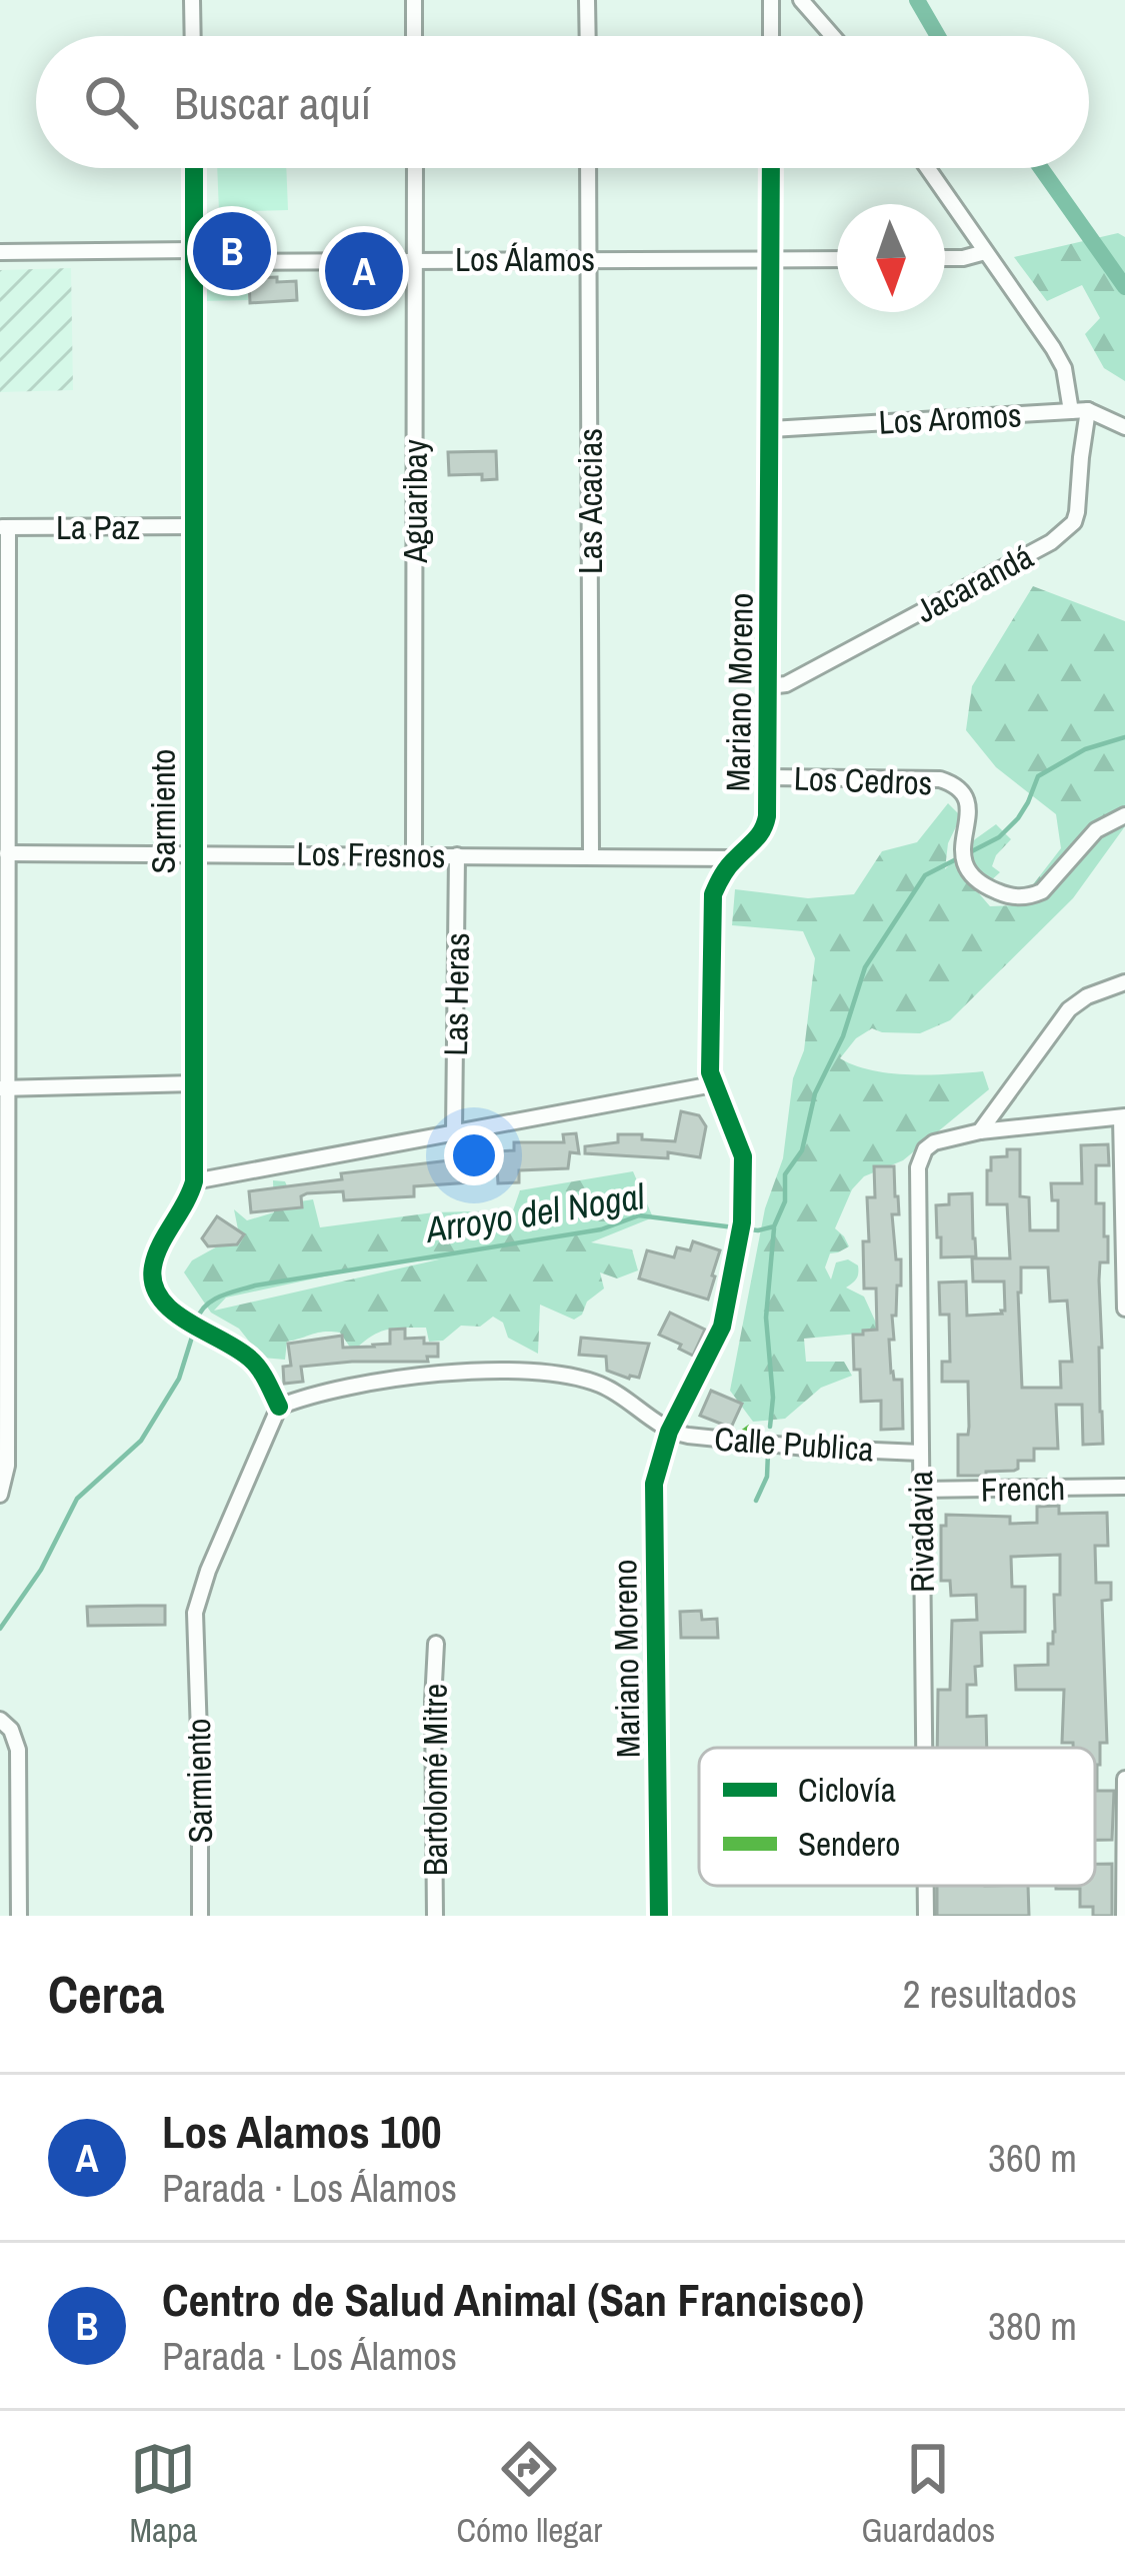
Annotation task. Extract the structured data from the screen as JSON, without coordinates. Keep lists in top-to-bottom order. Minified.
{"streets":{"street":["Los Álamos","Los Aromos","Aguaribay","Las Acacias","La Paz","Jacarandá","Mariano Moreno","Los Cedros","Sarmiento","Los Fresnos","Las Heras","Calle Publica","French","Rivadavia","Bartolomé Mitre"]},"crossings":[["Los Álamos","Aguaribay"],["Los Álamos","Las Acacias"],["Los Álamos","Mariano Moreno"],["Los Álamos","Sarmiento"],["Los Aromos","Jacarandá"],["Los Aromos","Mariano Moreno"],["Aguaribay","Los Fresnos"],["Las Acacias","Los Fresnos"],["La Paz","Sarmiento"],["Jacarandá","Mariano Moreno"],["Mariano Moreno","Los Cedros"],["Mariano Moreno","Los Fresnos"],["Mariano Moreno","Calle Publica"],["Sarmiento","Los Fresnos"],["Los Fresnos","Las Heras"],["Calle Publica","Rivadavia"],["French","Rivadavia"]],"water":["Arroyo del Nogal"],"legend":["Ciclovía","Sendero"],"north":"bottom","page":{"search":"Buscar aquí","pins":["B","A"],"heading":["Cerca","2 resultados"],"list":[{"mark":"A","name":"Los Alamos 100","note":"Parada · Los Álamos","value":"360 m"},{"mark":"B","name":"Centro de Salud Animal (San Francisco)","note":"Parada · Los Álamos","value":"380 m"}],"nav":["Mapa","Cómo llegar","Guardados"]}}
